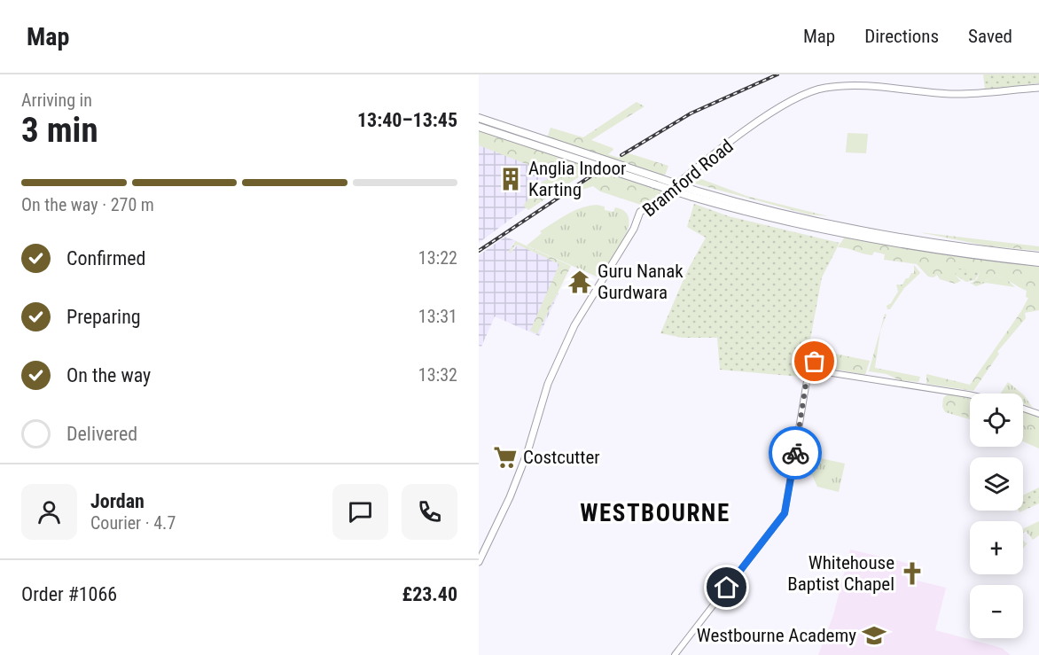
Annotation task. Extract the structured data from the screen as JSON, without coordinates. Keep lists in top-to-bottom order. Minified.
{"streets":{"main road":["Bramford Road"]},"districts":["WESTBOURNE"],"places":{"building":["Anglia Indoor Karting"],"temple":["Guru Nanak Gurdwara"],"supermarket":["Costcutter"],"church":["Whitehouse Baptist Chapel"],"school or university":["Westbourne Academy"]},"page":{"header":"Map","nav":["Map","Directions","Saved"],"heading":["3 min","Arriving in","13:40–13:45"],"panel":["Jordan","Courier · 4.7","Order #1066","£23.40"],"bar":"On the way · 270 m","list":[["Confirmed","13:22"],["Preparing","13:31"],["On the way","13:32"],"Delivered"],"map_buttons":["+","−"]}}
